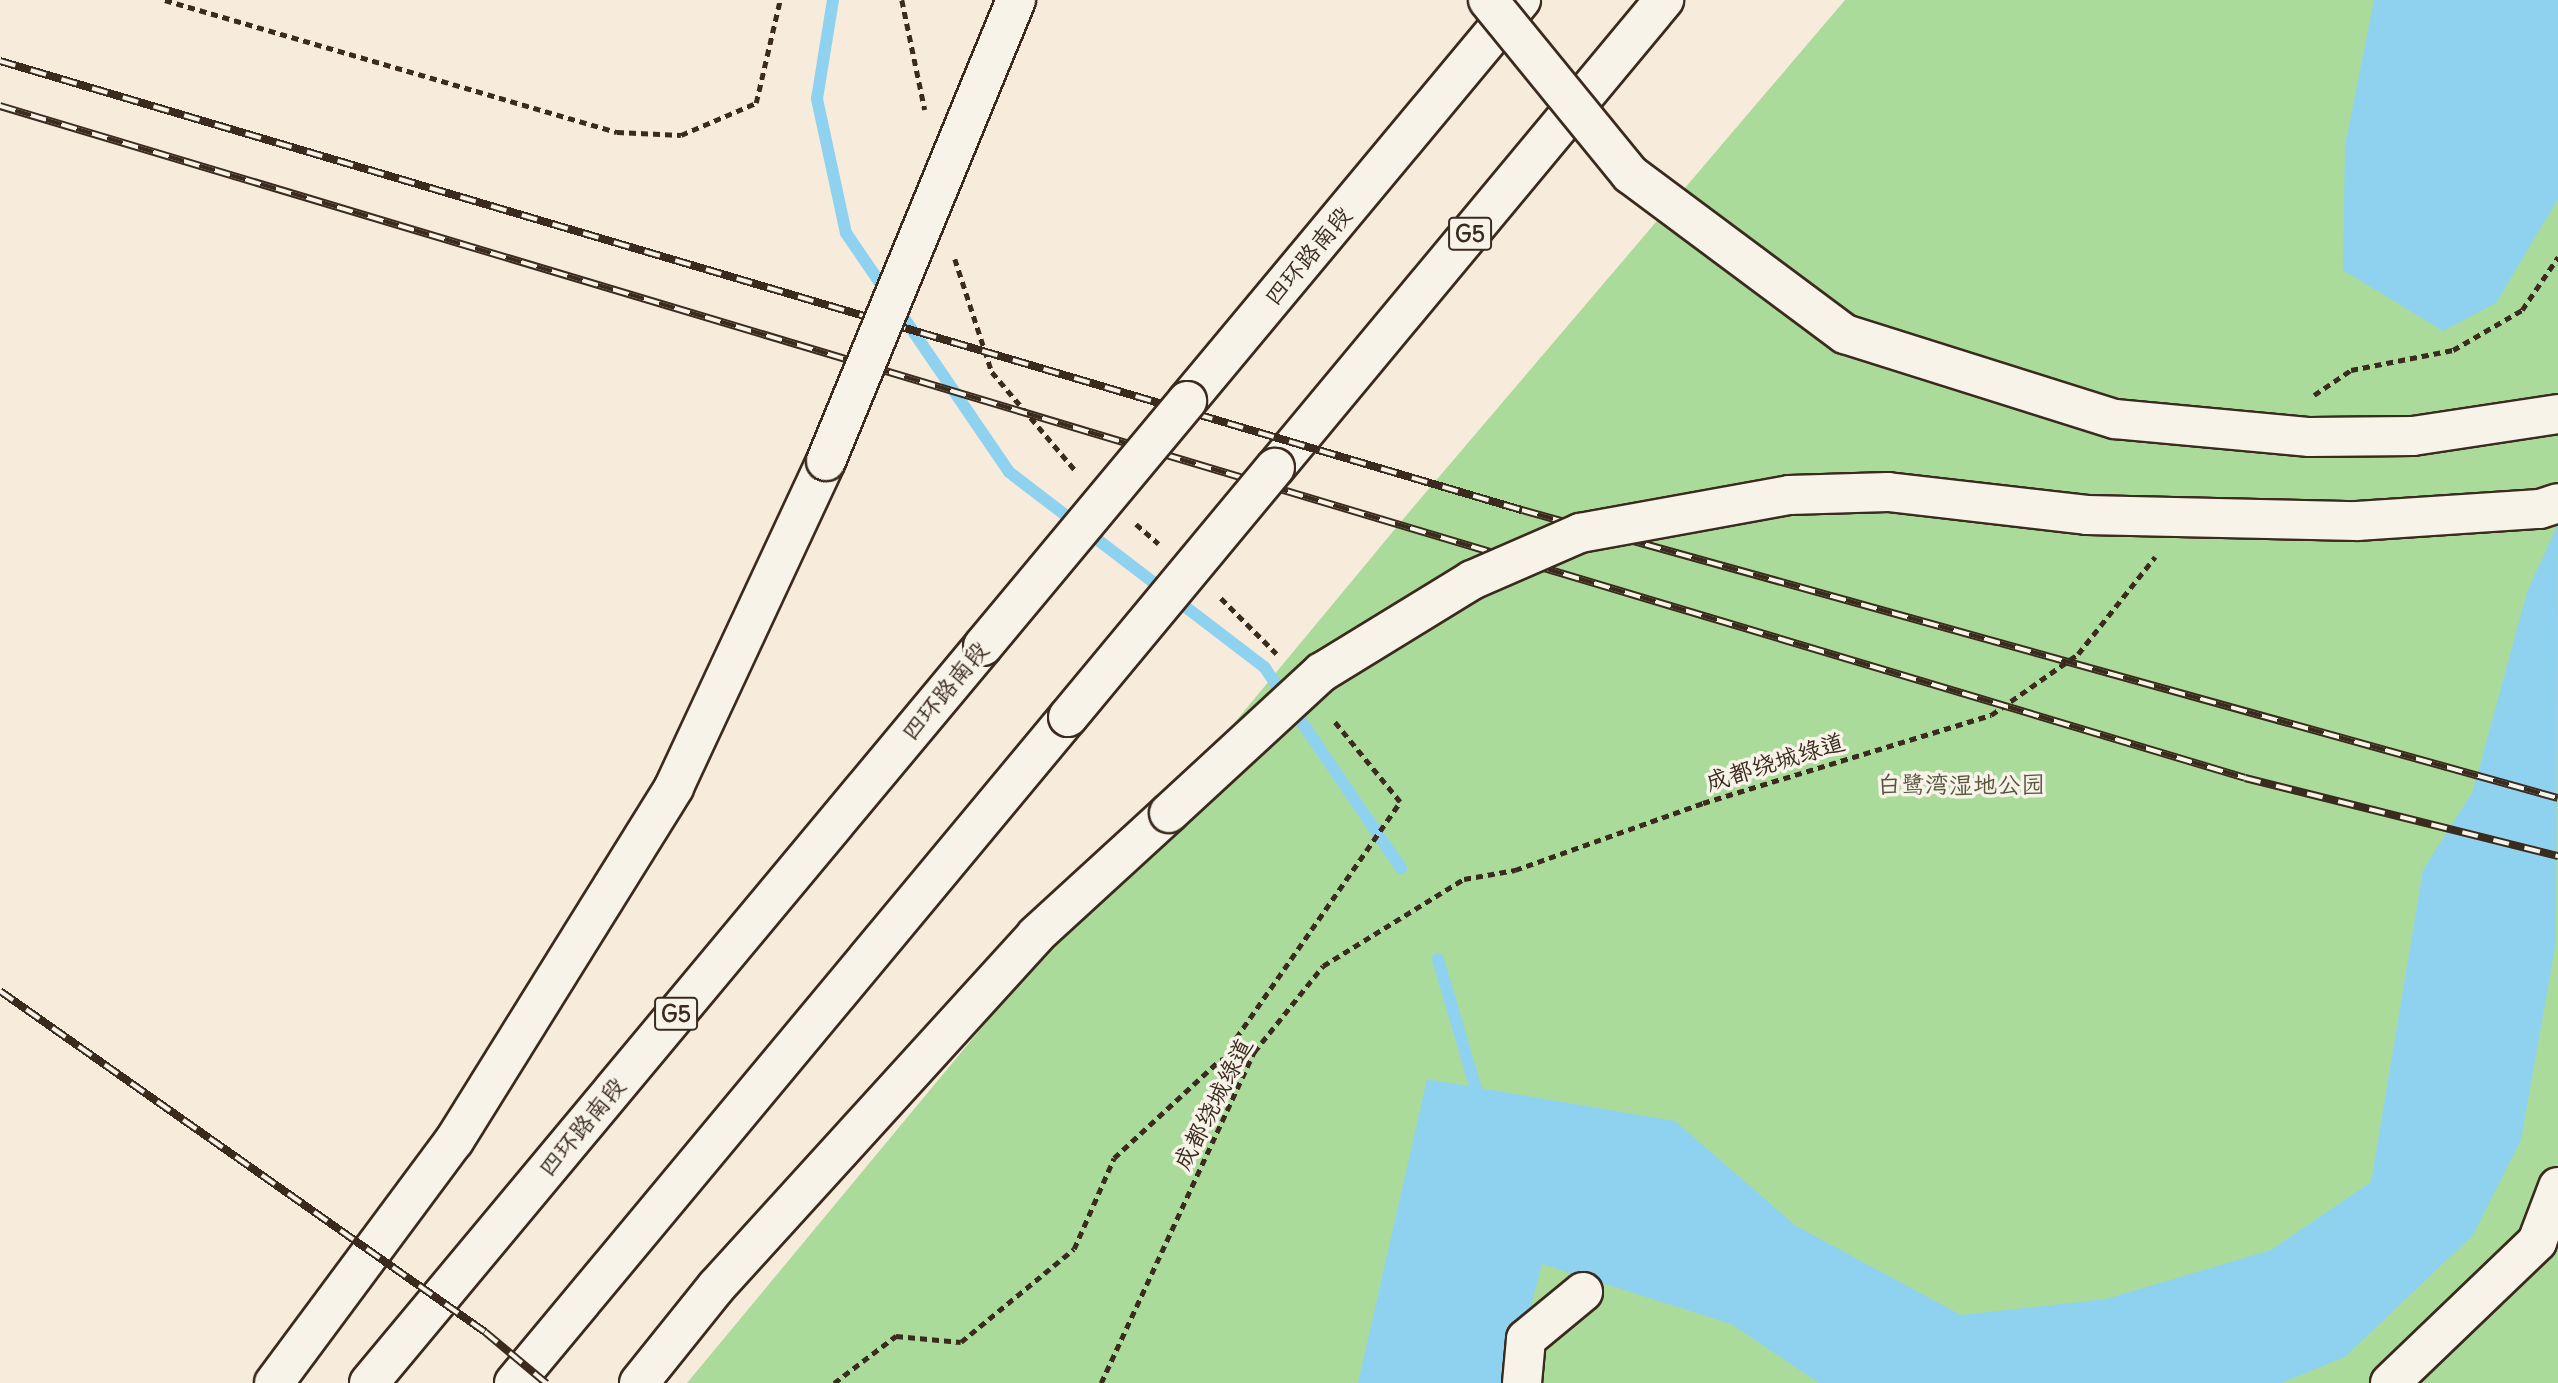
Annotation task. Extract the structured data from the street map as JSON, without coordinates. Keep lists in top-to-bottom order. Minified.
{"streets":{"main road":["G5","四环路南段"],"path":["成都绕城绿道"]},"parks":["白鹭湾湿地公园"]}
